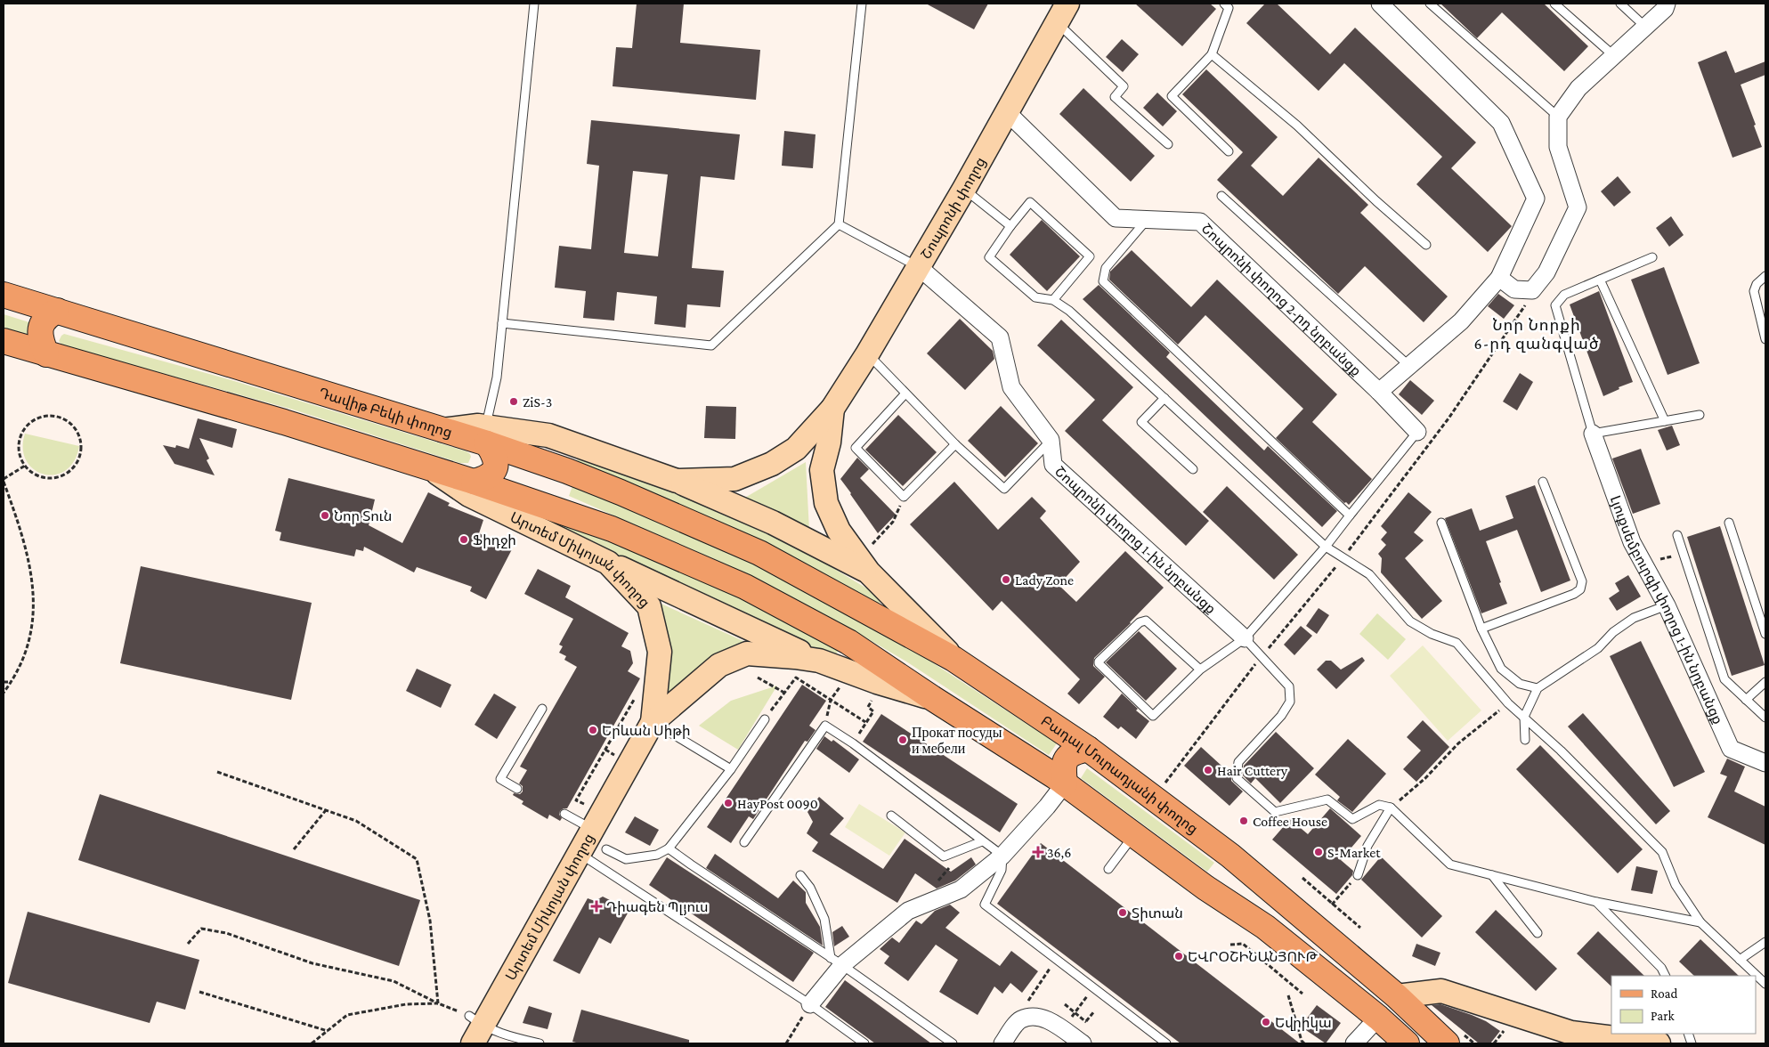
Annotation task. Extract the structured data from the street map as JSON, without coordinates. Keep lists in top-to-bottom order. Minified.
{"streets":{"main road":["Շոպրոնի փողոց","Դավիթ Բեկի փողոց","Արտեմ Միկոյան փողոց","Բադալ Մուրադյանի փողոց"],"street":["Շոպրոնի փողոց 2-րդ նրբանցք","Շոպրոնի փողոց 1-ին նրբանցք","Լյուքսեմբուրգի փողոց 1-ին նրբանցք"]},"crossings":[["Շոպրոնի փողոց","Շոպրոնի փողոց 2-րդ նրբանցք"],["Դավիթ Բեկի փողոց","Բադալ Մուրադյանի փողոց"]],"districts":["Նոր Նորքի 6-րդ զանգված"],"places":{"other":["ZiS-3","Նոր Տուն","Ֆիդջի","Lady Zone","Երևան Սիթի","Прокат посуды и мебели","Hair Cuttery","HayPost 0090","Coffee House","S-Market","Տիտան","ԵՎՐՕՇԻՆԱՆՅՈՒԹ","Եվրիկա"],"health":["36,6","Դիագեն Պլյուս"]},"legend":["Road","Park"]}
